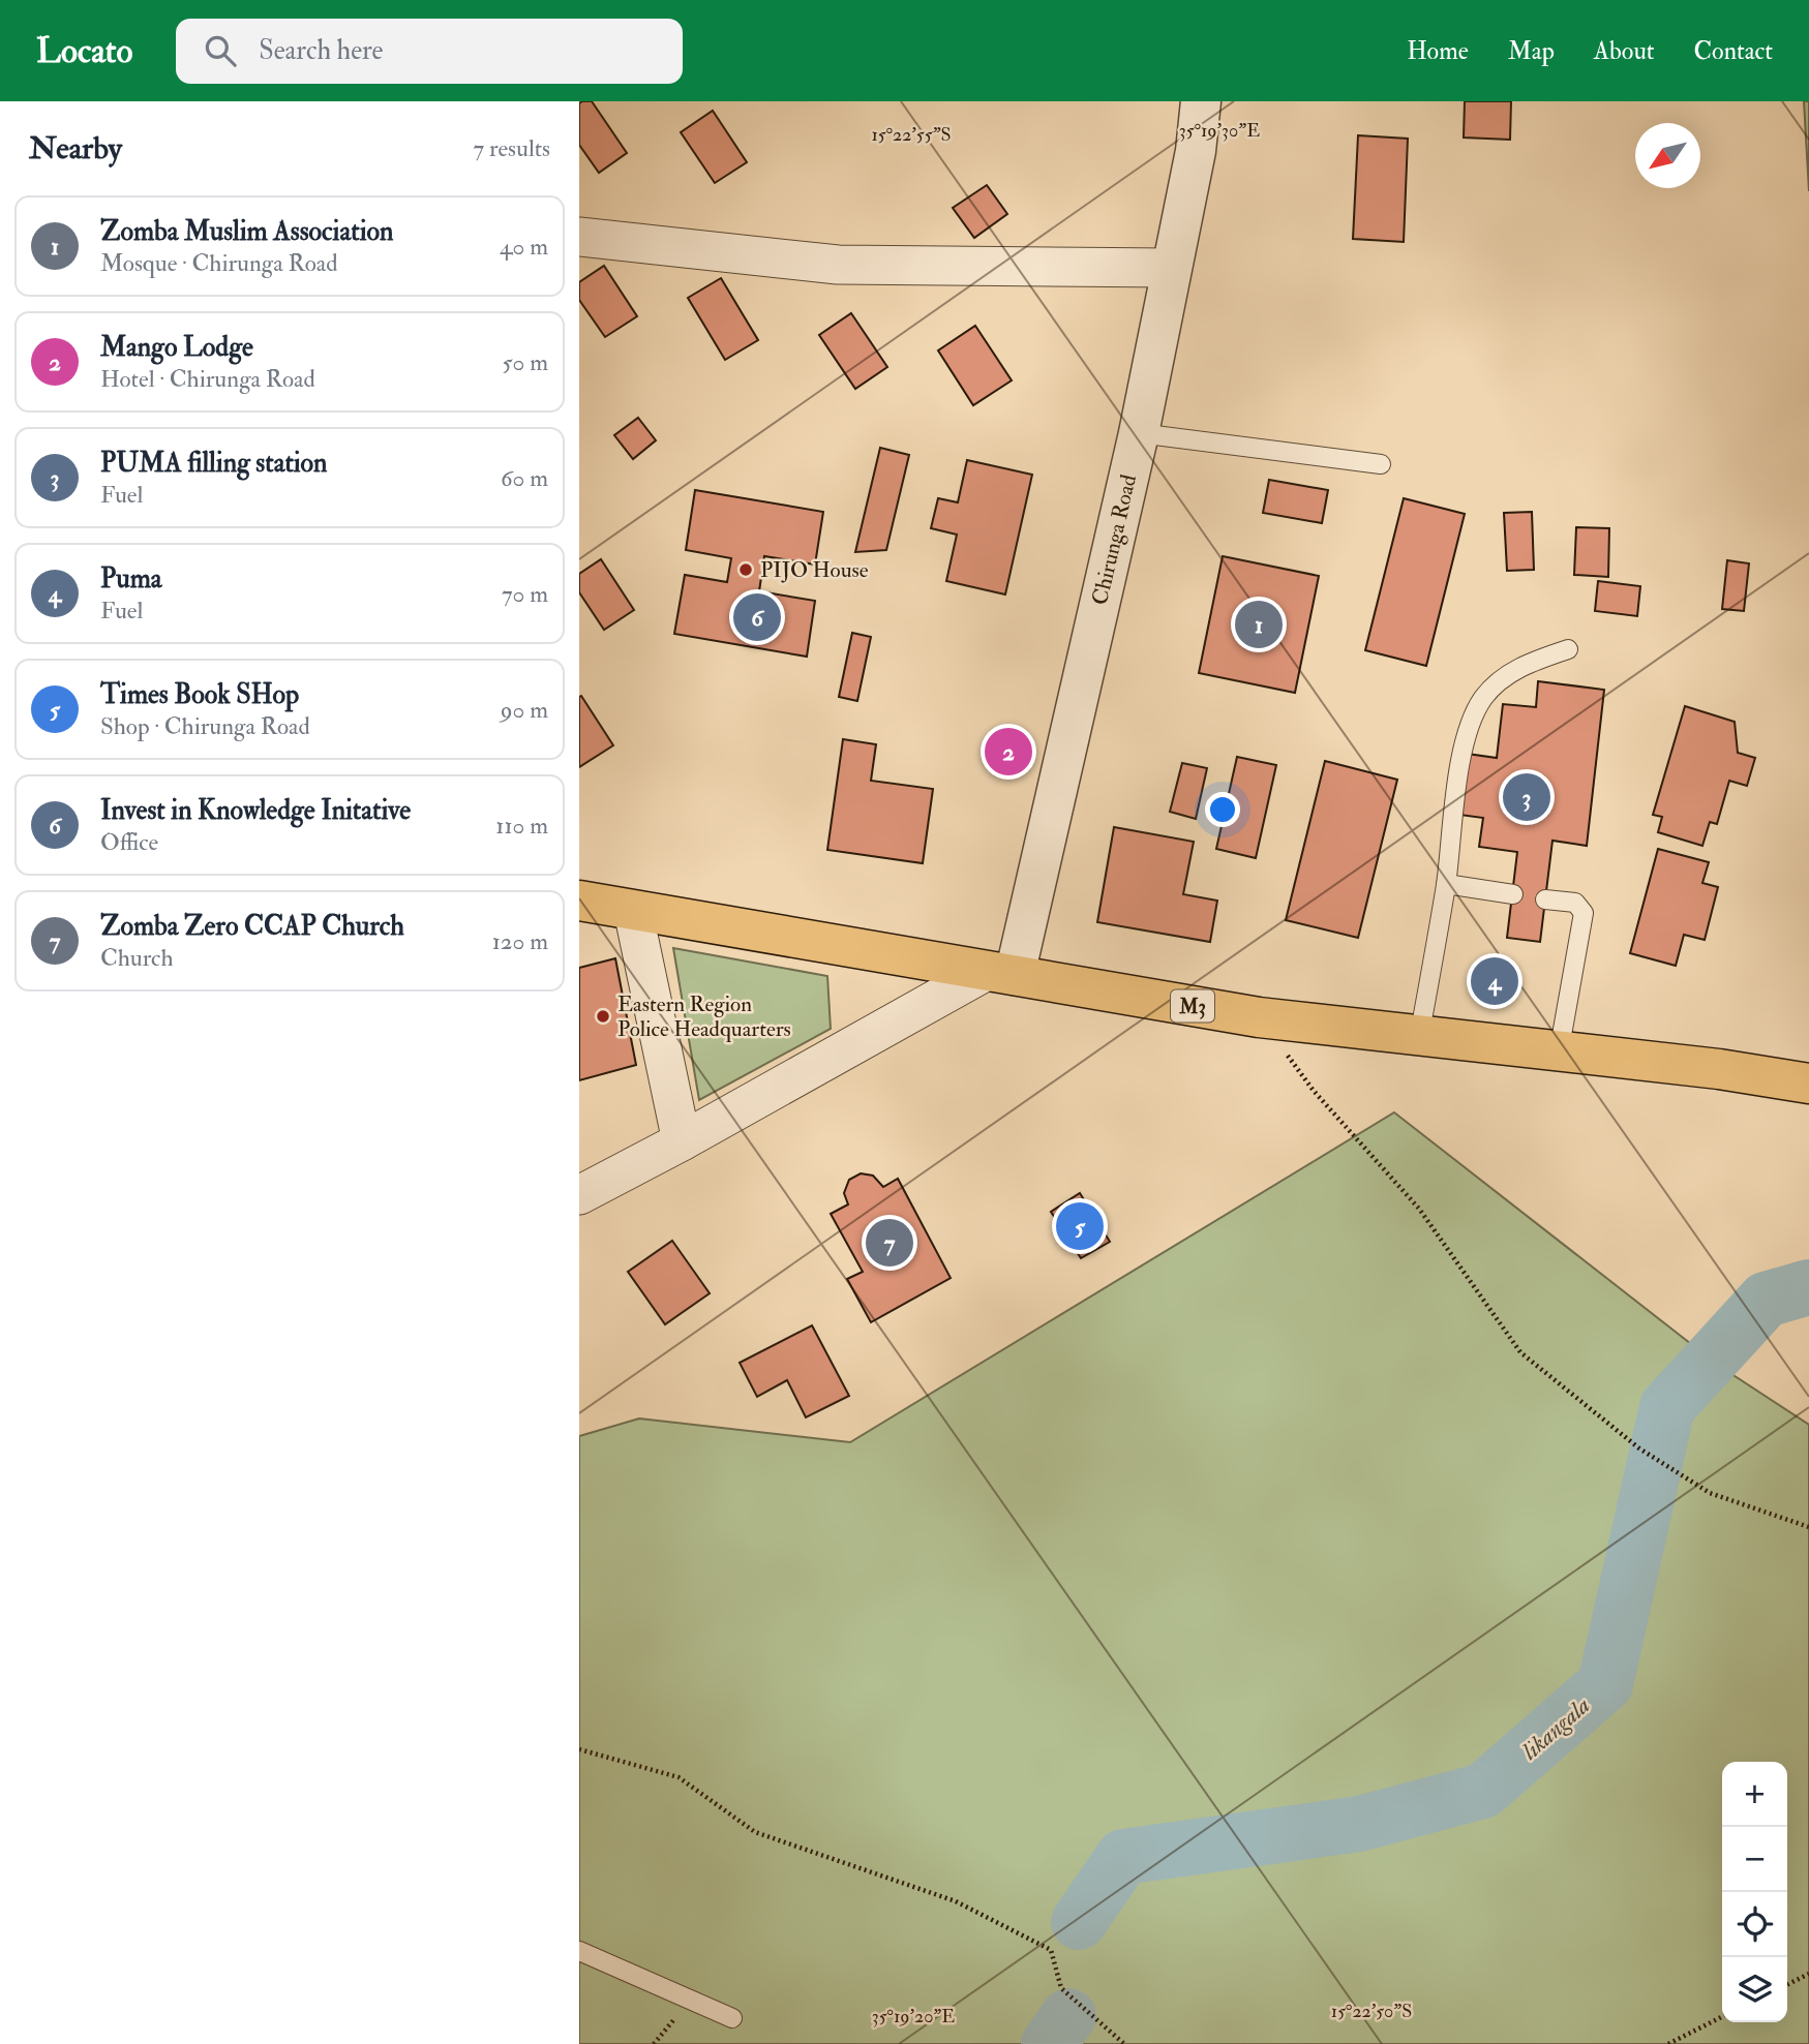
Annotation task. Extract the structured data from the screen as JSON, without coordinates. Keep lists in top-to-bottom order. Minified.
{"streets":{"highway":["M3"],"street":["Chirunga Road"]},"crossings":[["Chirunga Road","M3"]],"water":["likangala"],"places":["PIJO House","Eastern Region Police Headquarters"],"north":"bottom left","page":{"header":"Locato","search":"Search here","nav":["Home","Map","About","Contact"],"heading":["Nearby","7 results"],"list":[{"mark":"1","name":"Zomba Muslim Association","note":"Mosque · Chirunga Road","value":"40 m"},{"mark":"2","name":"Mango Lodge","note":"Hotel · Chirunga Road","value":"50 m"},{"mark":"3","name":"PUMA filling station","note":"Fuel","value":"60 m"},{"mark":"4","name":"Puma","note":"Fuel","value":"70 m"},{"mark":"5","name":"Times Book SHop","note":"Shop · Chirunga Road","value":"90 m"},{"mark":"6","name":"Invest in Knowledge Initative","note":"Office","value":"110 m"},{"mark":"7","name":"Zomba Zero CCAP Church","note":"Church","value":"120 m"}],"pins":["6","1","2","3","4","5","7"],"map_buttons":["+","−"]},"coordinates":["35°19'30\"E","15°22'55\"S","15°22'50\"S","35°19'20\"E"]}
